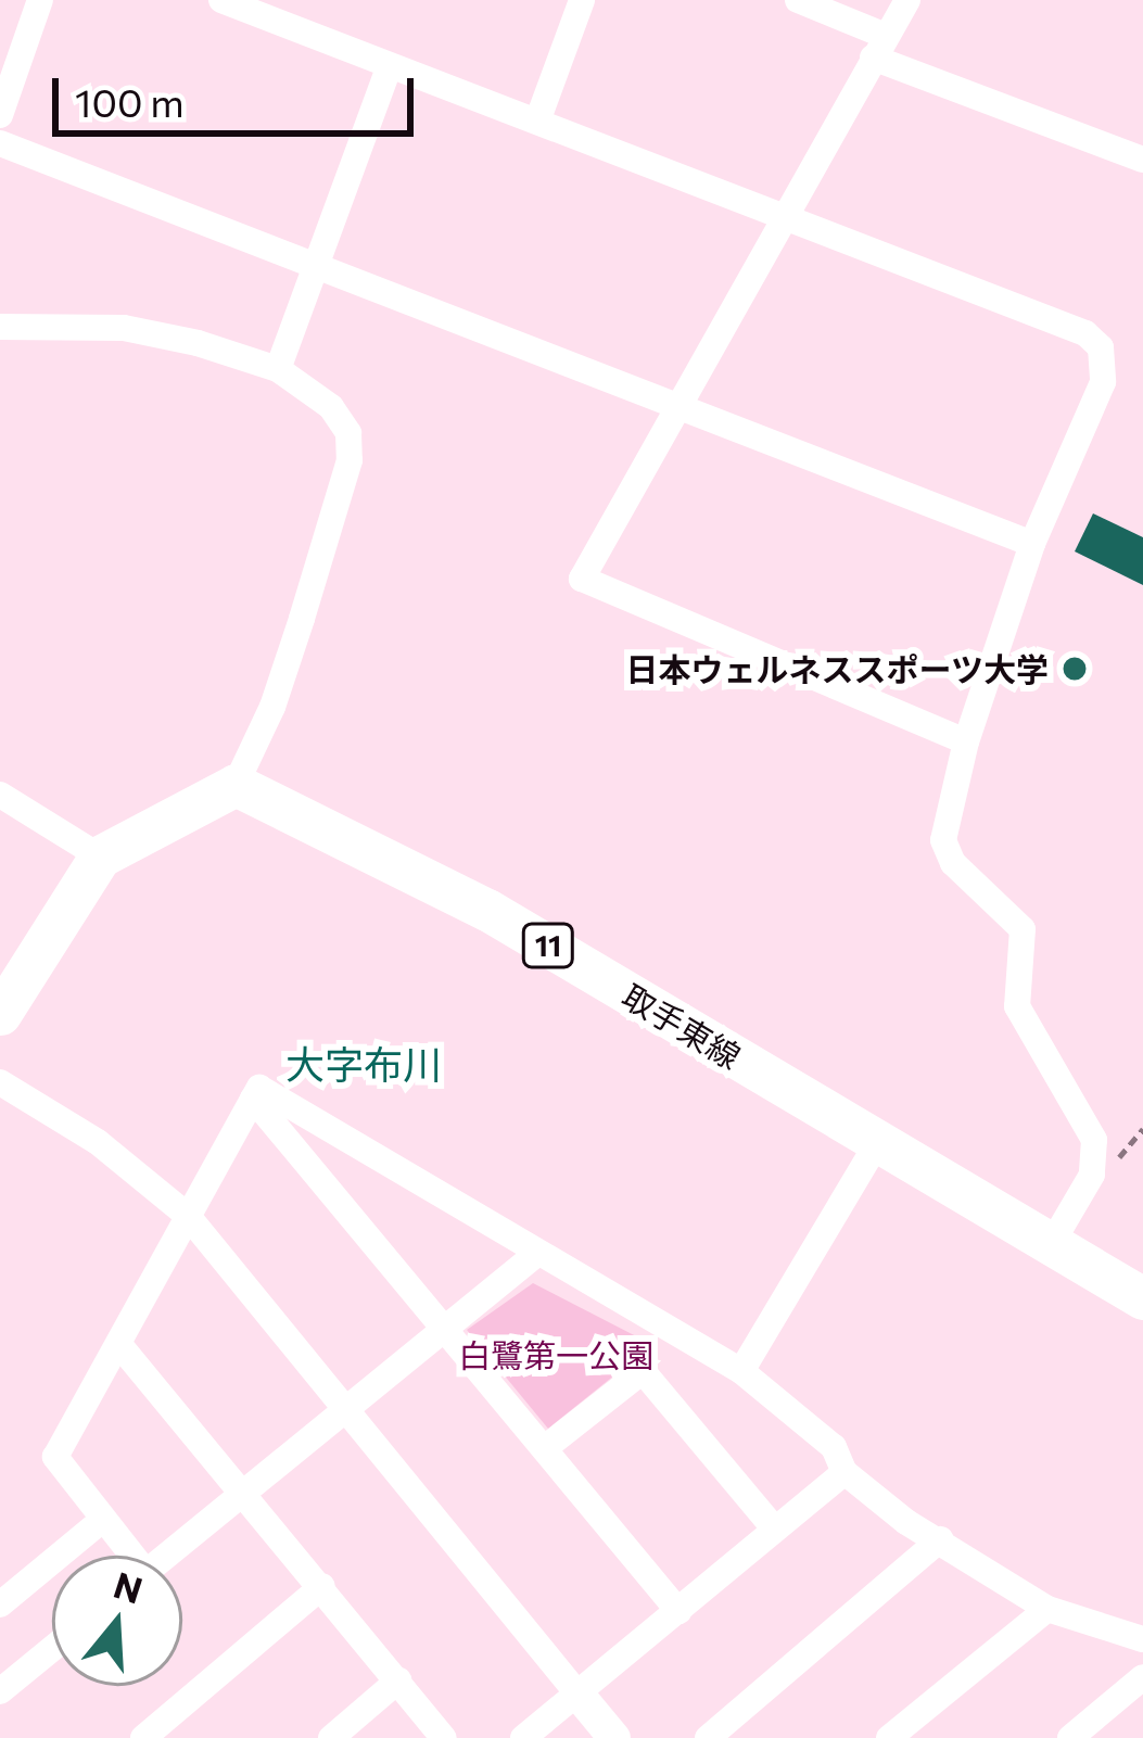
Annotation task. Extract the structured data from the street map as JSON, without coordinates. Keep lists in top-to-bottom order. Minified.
{"streets":{"main road":["11","取手東線"]},"districts":["大字布川"],"parks":["白鷺第一公園"],"places":["日本ウェルネススポーツ大学"],"scale_bar":"100 m","north":"top"}
